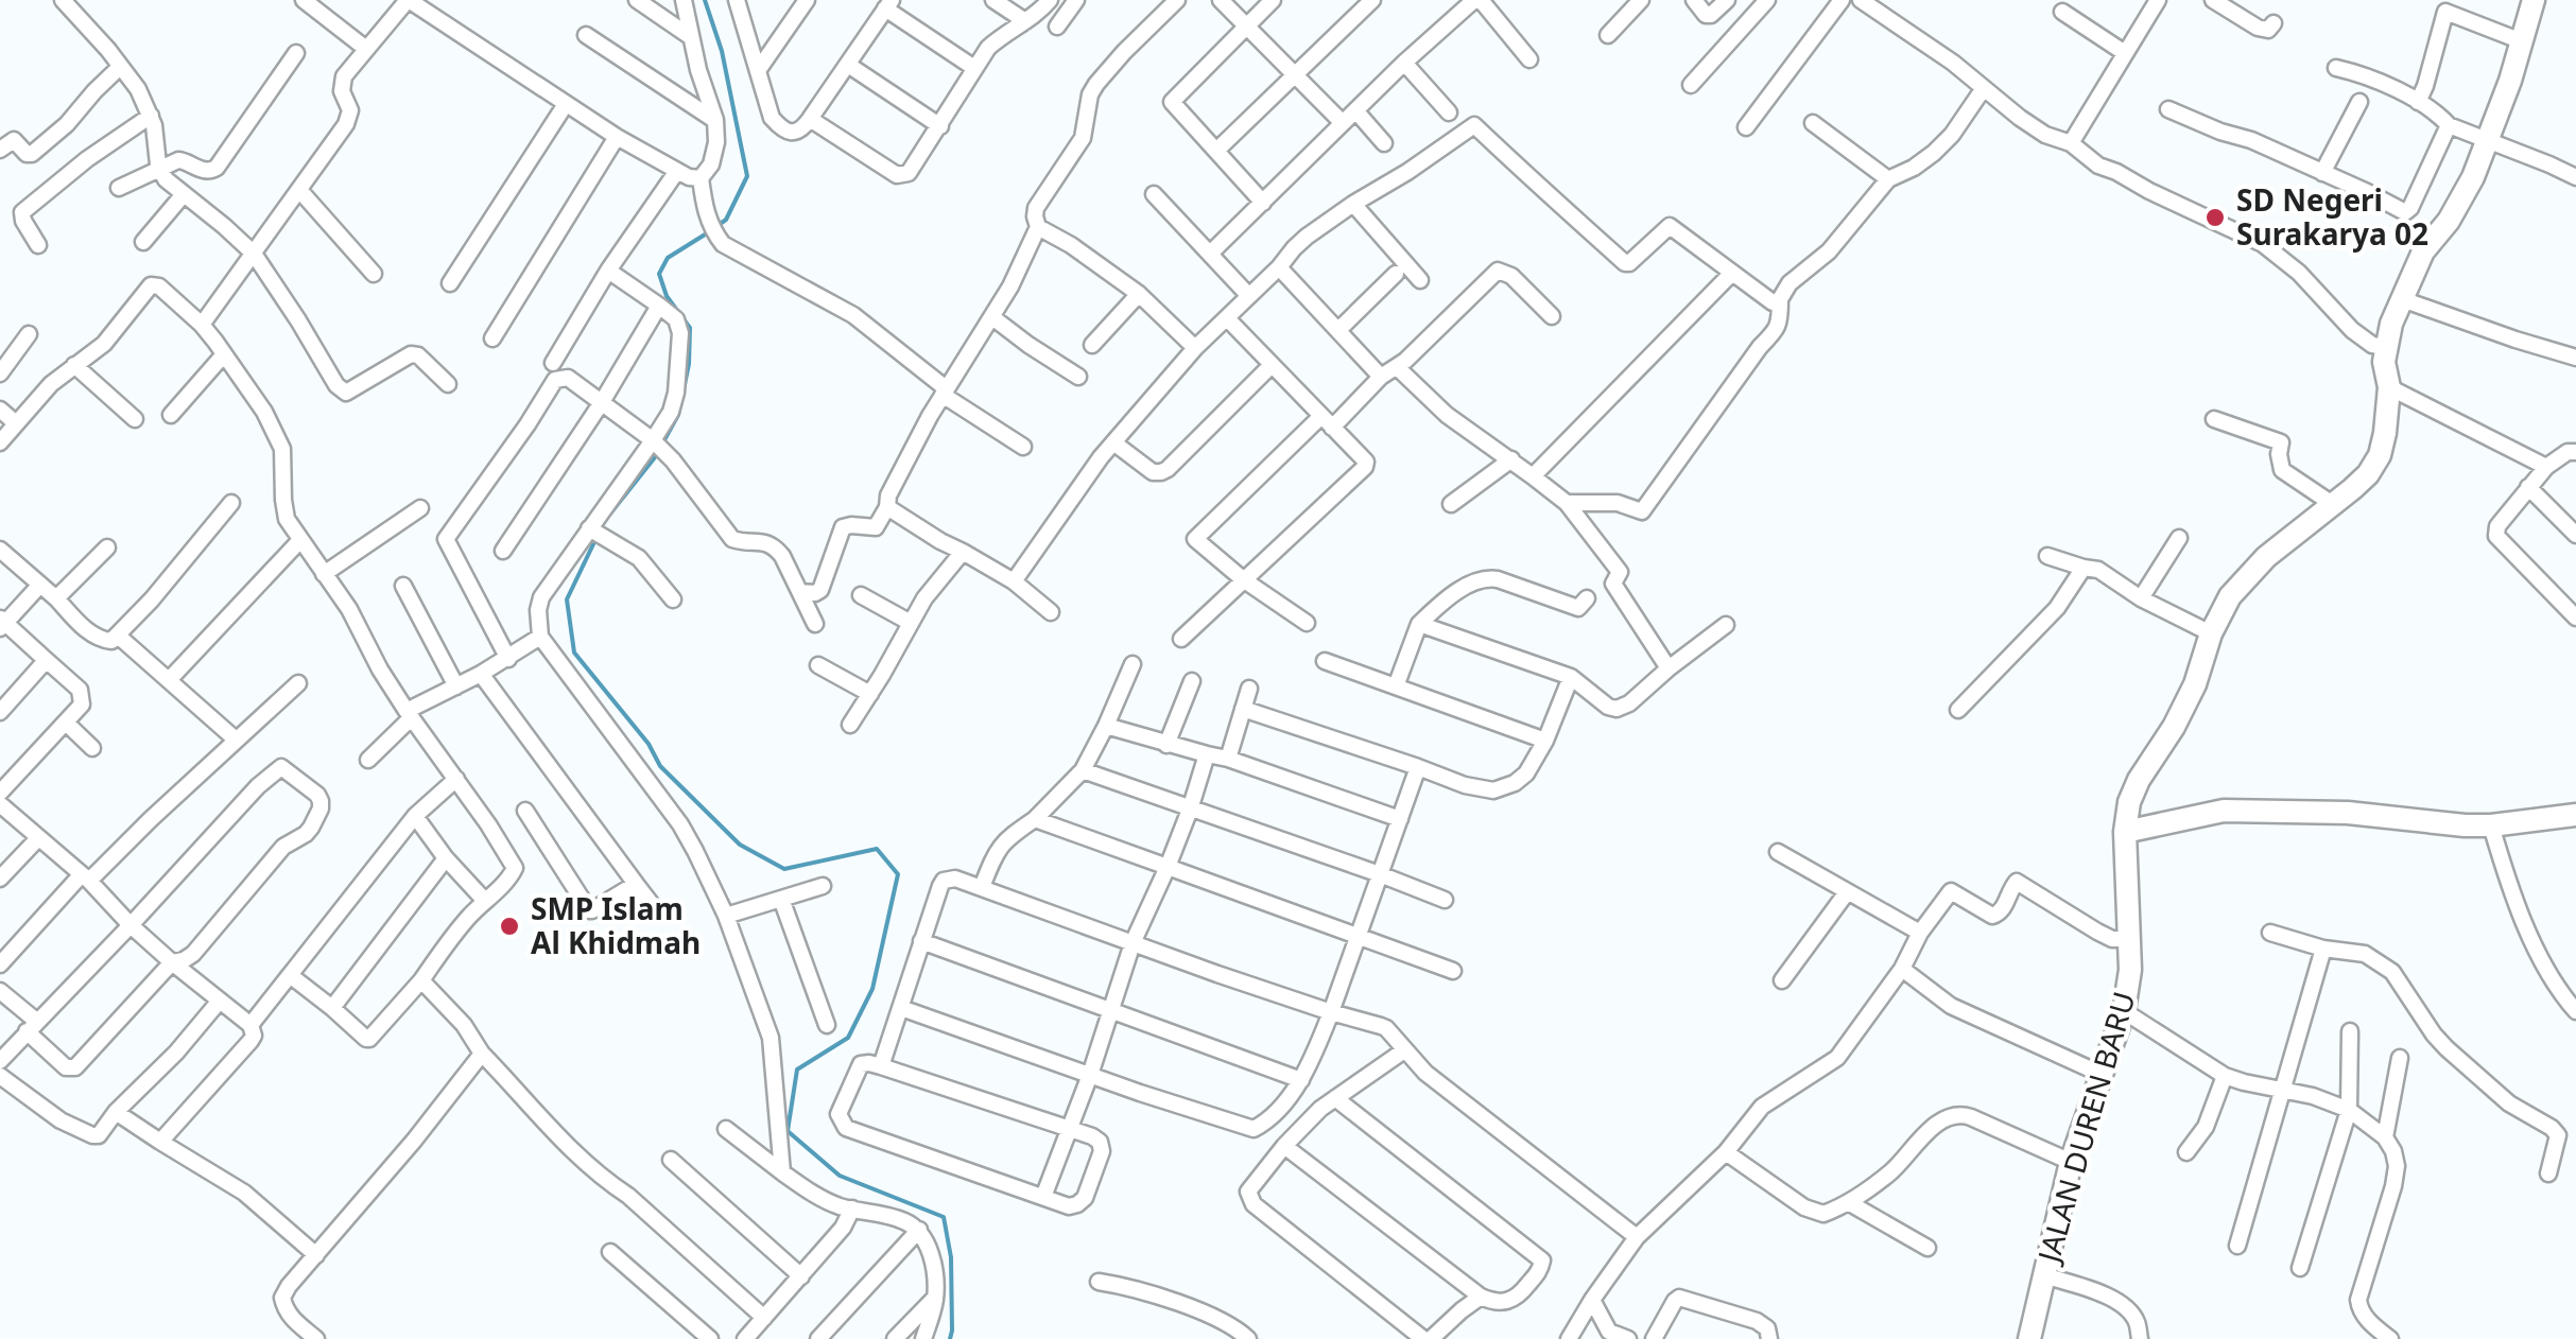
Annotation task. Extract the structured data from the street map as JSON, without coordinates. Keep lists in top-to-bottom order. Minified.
{"streets":{"street":["JALAN DUREN BARU"]},"places":["SD Negeri Surakarya 02","SMP Islam Al Khidmah"]}
